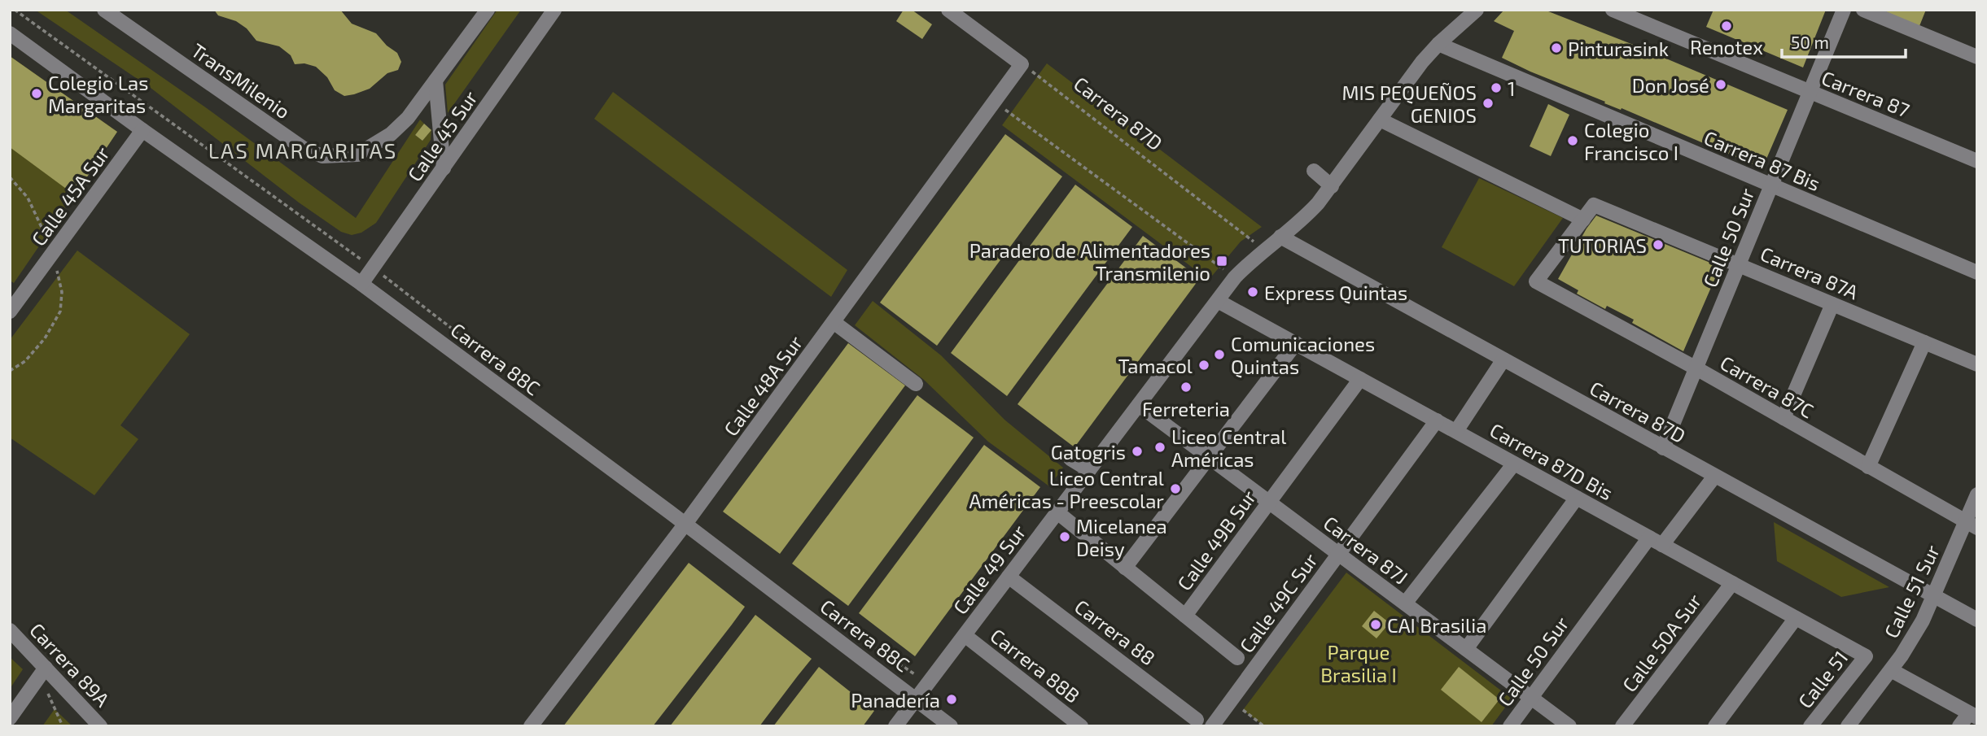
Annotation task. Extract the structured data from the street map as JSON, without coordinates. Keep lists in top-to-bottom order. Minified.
{"streets":{"street":["TransMilenio","Carrera 87","Carrera 87D","Calle 45 Sur","Carrera 87 Bis","Calle 45A Sur","Calle 50 Sur","Carrera 87A","Carrera 88C","Calle 48A Sur","Carrera 87C","Carrera 87D Bis","Calle 49B Sur","Carrera 87J","Calle 49 Sur","Calle 51 Sur","Calle 49C Sur","Carrera 88","Calle 50A Sur","Carrera 89A","Carrera 88B","Calle 51"]},"crossings":[["Carrera 87","Calle 50 Sur"],["Carrera 87D","Calle 50 Sur"],["Carrera 87D","Calle 48A Sur"],["Carrera 87D","Calle 49 Sur"],["Carrera 87D","Calle 51 Sur"],["Calle 45 Sur","Carrera 88C"],["Carrera 87 Bis","Calle 50 Sur"],["Carrera 87 Bis","Calle 49 Sur"],["Calle 45A Sur","Carrera 88C"],["Calle 50 Sur","Carrera 87A"],["Calle 50 Sur","Carrera 87C"],["Calle 50 Sur","Carrera 87D Bis"],["Calle 50 Sur","Carrera 87J"],["Carrera 87A","Carrera 87C"],["Carrera 88C","Calle 48A Sur"],["Carrera 88C","Calle 49 Sur"],["Carrera 87C","Calle 51 Sur"],["Carrera 87D Bis","Calle 49B Sur"],["Carrera 87D Bis","Calle 49 Sur"],["Carrera 87D Bis","Calle 49C Sur"],["Carrera 87D Bis","Calle 50A Sur"],["Carrera 87D Bis","Calle 51"],["Calle 49B Sur","Carrera 87J"],["Carrera 87J","Calle 49 Sur"],["Carrera 87J","Calle 49C Sur"],["Calle 49 Sur","Carrera 88"],["Calle 49 Sur","Carrera 88B"]],"districts":["LAS MARGARITAS"],"parks":["Parque Brasilia I"],"places":{"other":["Renotex","Pinturasink","Don José","1","Colegio Las Margaritas","MIS PEQUEÑOS GENIOS","Colegio Francisco I","TUTORIAS","Express Quintas","Comunicaciones Quintas","Tamacol","Ferreteria","Liceo Central Américas","Gatogris","Liceo Central Américas - Preescolar","Micelanea Deisy","CAI Brasilia","Panadería"],"transit":["Paradero de Alimentadores Transmilenio"]},"scale_bar":"50 m"}
